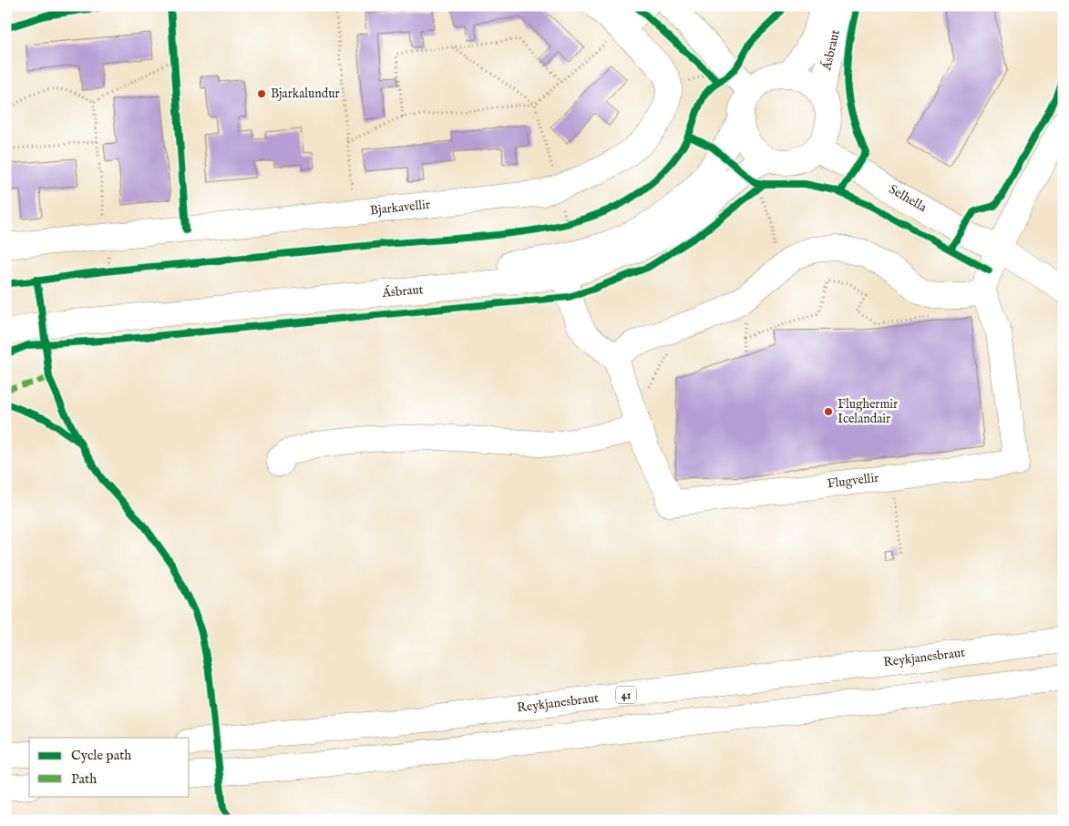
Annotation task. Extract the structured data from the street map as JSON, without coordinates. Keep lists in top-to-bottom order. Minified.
{"streets":{"main road":["Ásbraut","Selhella","Bjarkavellir","Flugvellir","Reykjanesbraut","41"]},"crossings":[["Ásbraut","Selhella"]],"places":["Bjarkalundur","Flughermir Icelandair"],"legend":["Cycle path","Path"]}
